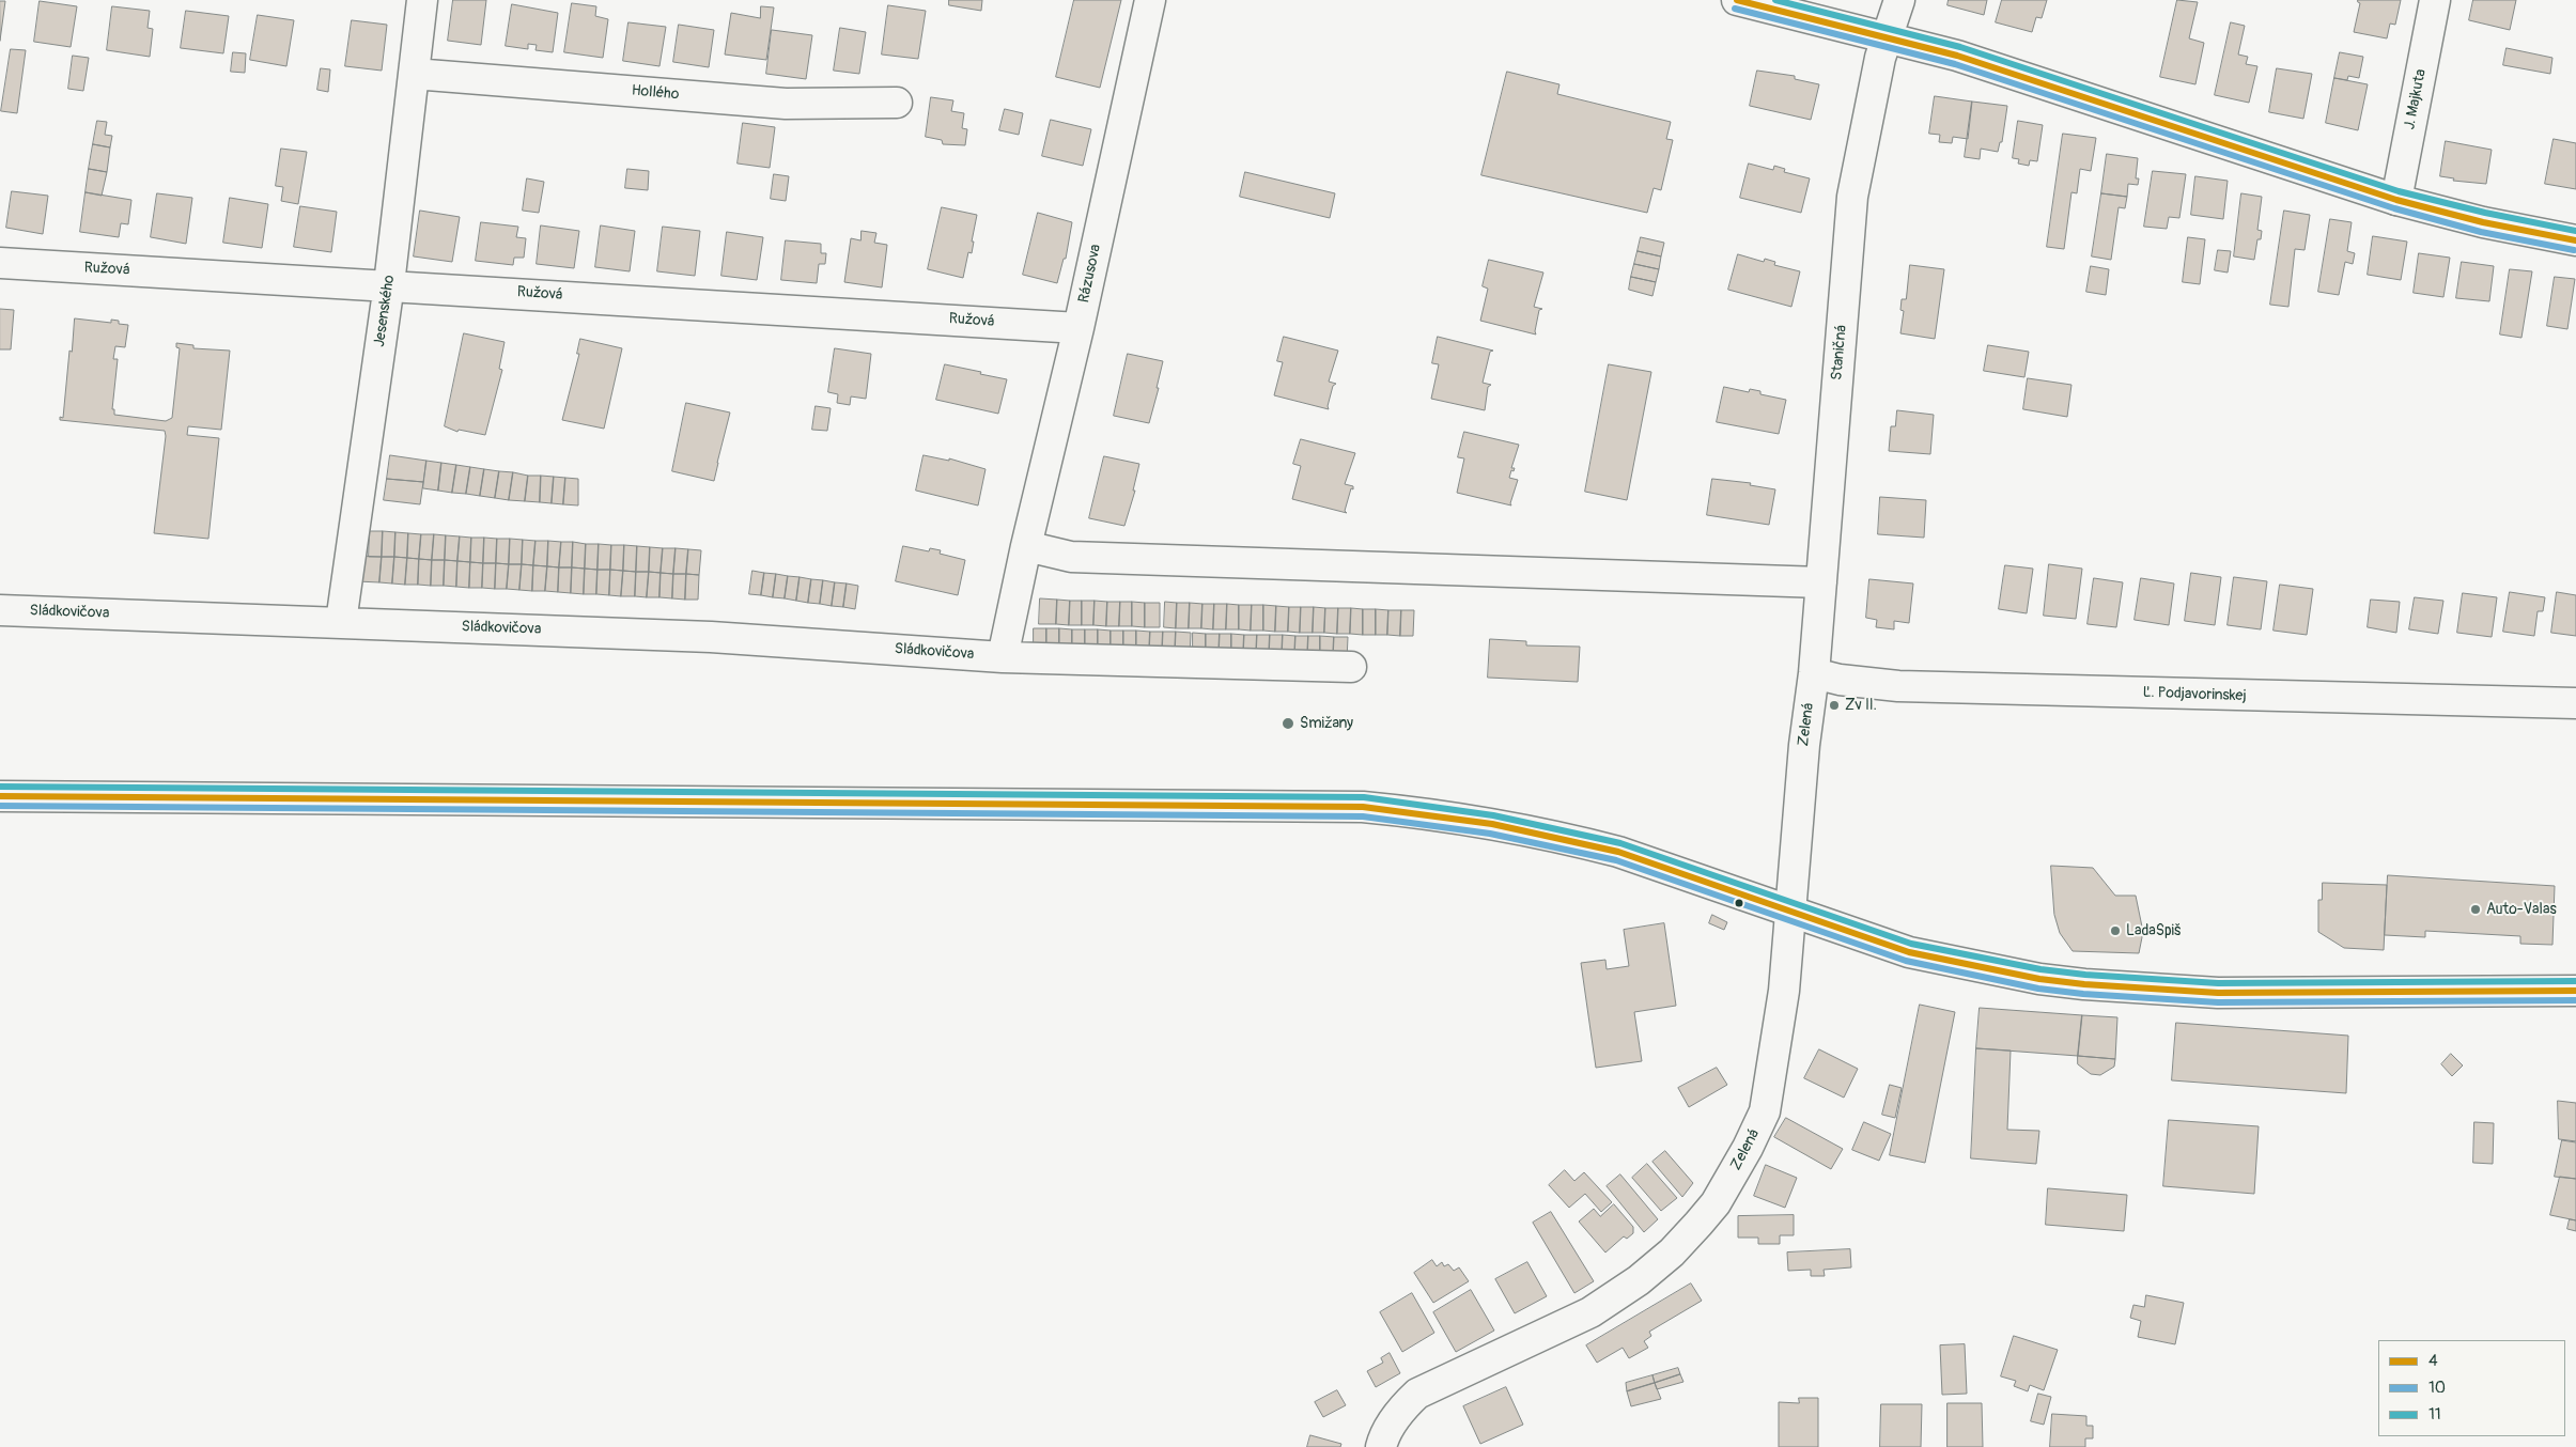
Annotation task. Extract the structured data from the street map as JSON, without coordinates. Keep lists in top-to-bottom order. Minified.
{"streets":{"street":["Hollého","J. Majkuta","Ružová","Rázusova","Jesenského","Staničná","Sládkovičova","Ľ. Podjavorinskej","Zelená"]},"crossings":[["Hollého","Jesenského"],["Ružová","Rázusova"],["Ružová","Jesenského"],["Rázusova","Sládkovičova"],["Jesenského","Sládkovičova"],["Staničná","Ľ. Podjavorinskej"],["Staničná","Zelená"],["Ľ. Podjavorinskej","Zelená"]],"places":["Zv II.","Smižany","Auto-Valas","LadaSpiš"],"lines":["transit line 4","transit line 11","transit line 10"],"legend":["4","10","11"]}
